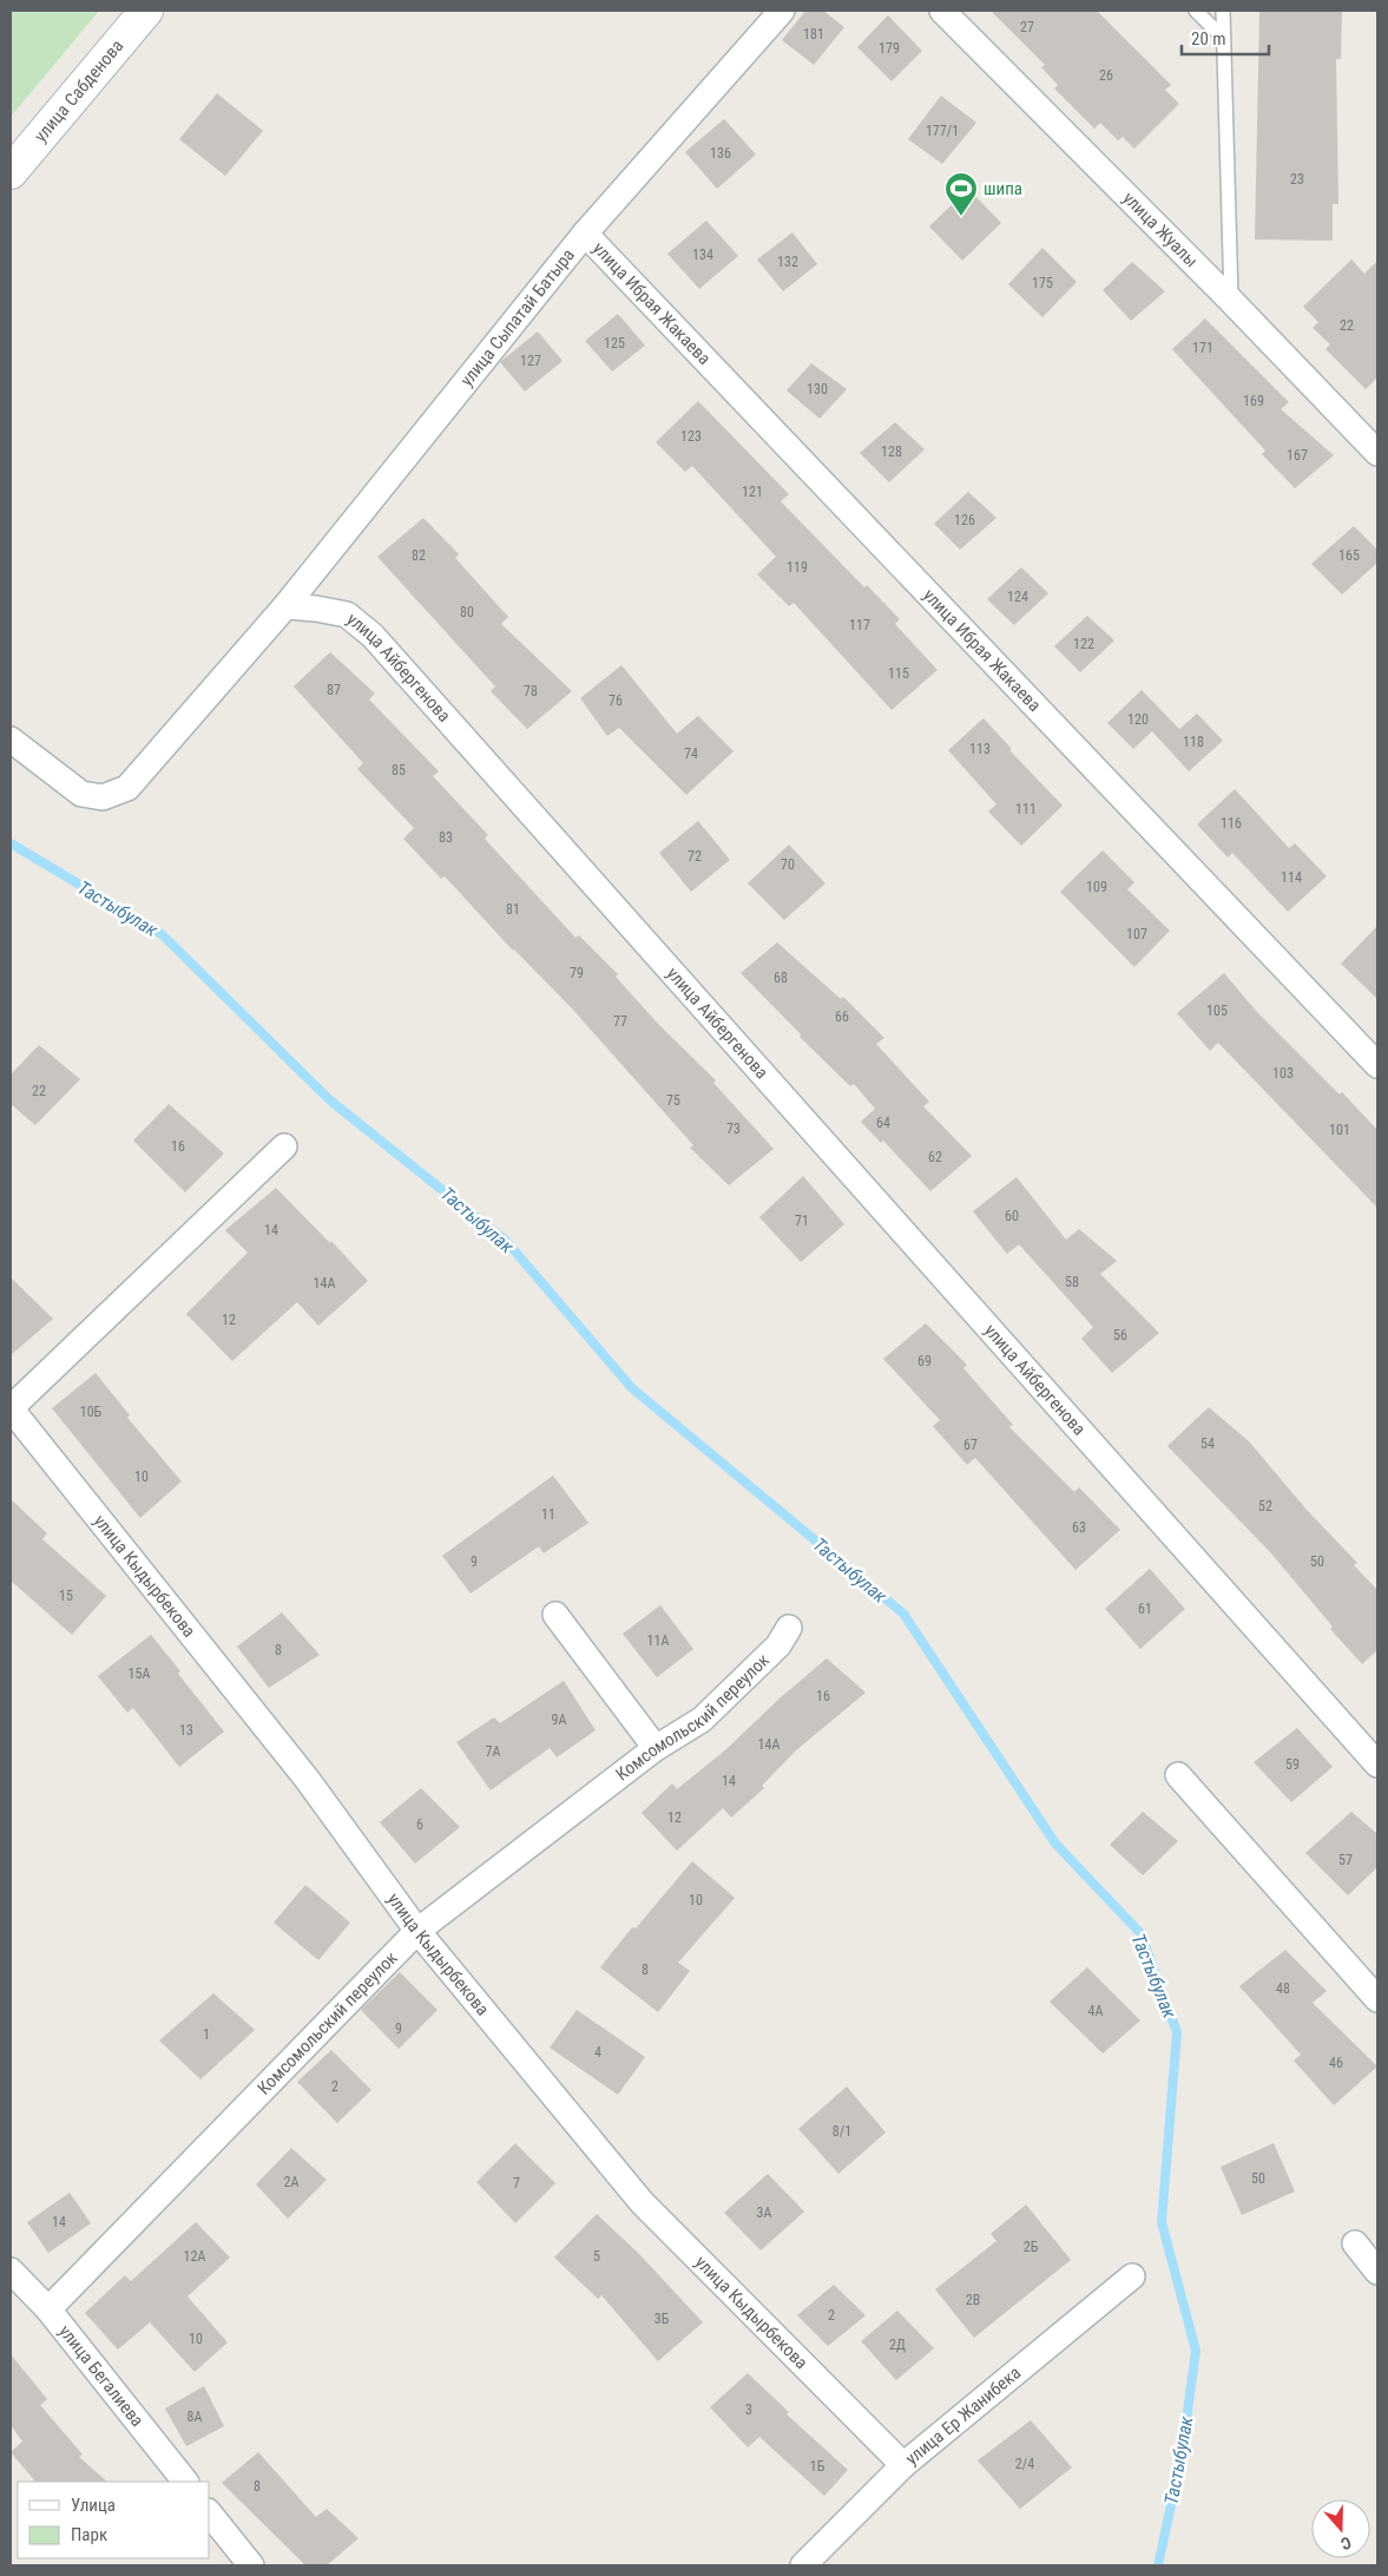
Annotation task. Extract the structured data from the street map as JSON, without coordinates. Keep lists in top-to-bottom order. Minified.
{"streets":{"street":["улица Сабденова","улица Жуалы","улица Ибрая Жакаева","улица Сыпатай Батыра","улица Айбергенова","улица Кыдырбекова","Комсомольский переулок","улица Бегалиева","улица Ер Жанибека"]},"crossings":[["улица Ибрая Жакаева","улица Сыпатай Батыра"],["улица Сыпатай Батыра","улица Айбергенова"],["улица Кыдырбекова","Комсомольский переулок"],["улица Кыдырбекова","улица Ер Жанибека"],["Комсомольский переулок","улица Бегалиева"]],"water":["Тастыбулак"],"places":{"sports":["шипа"]},"house_numbers":["27","181","179","26","177/1","136","23","134","132","175","22","125","171","127","130","169","123","128","167","121","126","82","165","119","124","80","117","122","115","87","78","76","120","118","113","74","85","111","116","83","72","70","114","109","81","107","79","68","105","66","77","103","22","75","64","73","101","16","62","60","71","14","58","14А","12","56","69","10Б","54","67","10","52","11","63","9","50","15","61","11А","8","15А","16","9А","13","14А","7А","59","14","12","6","57","10","8","48","4А","9","1","4","46","2","8/1","50","2А","7","3А","14","2Б","12А","5","2В","2","3Б","10","2Д","3","8А","2/4","1Б","8"],"legend":["Улица","Парк"],"scale_bar":"20 m","north":"bottom"}
